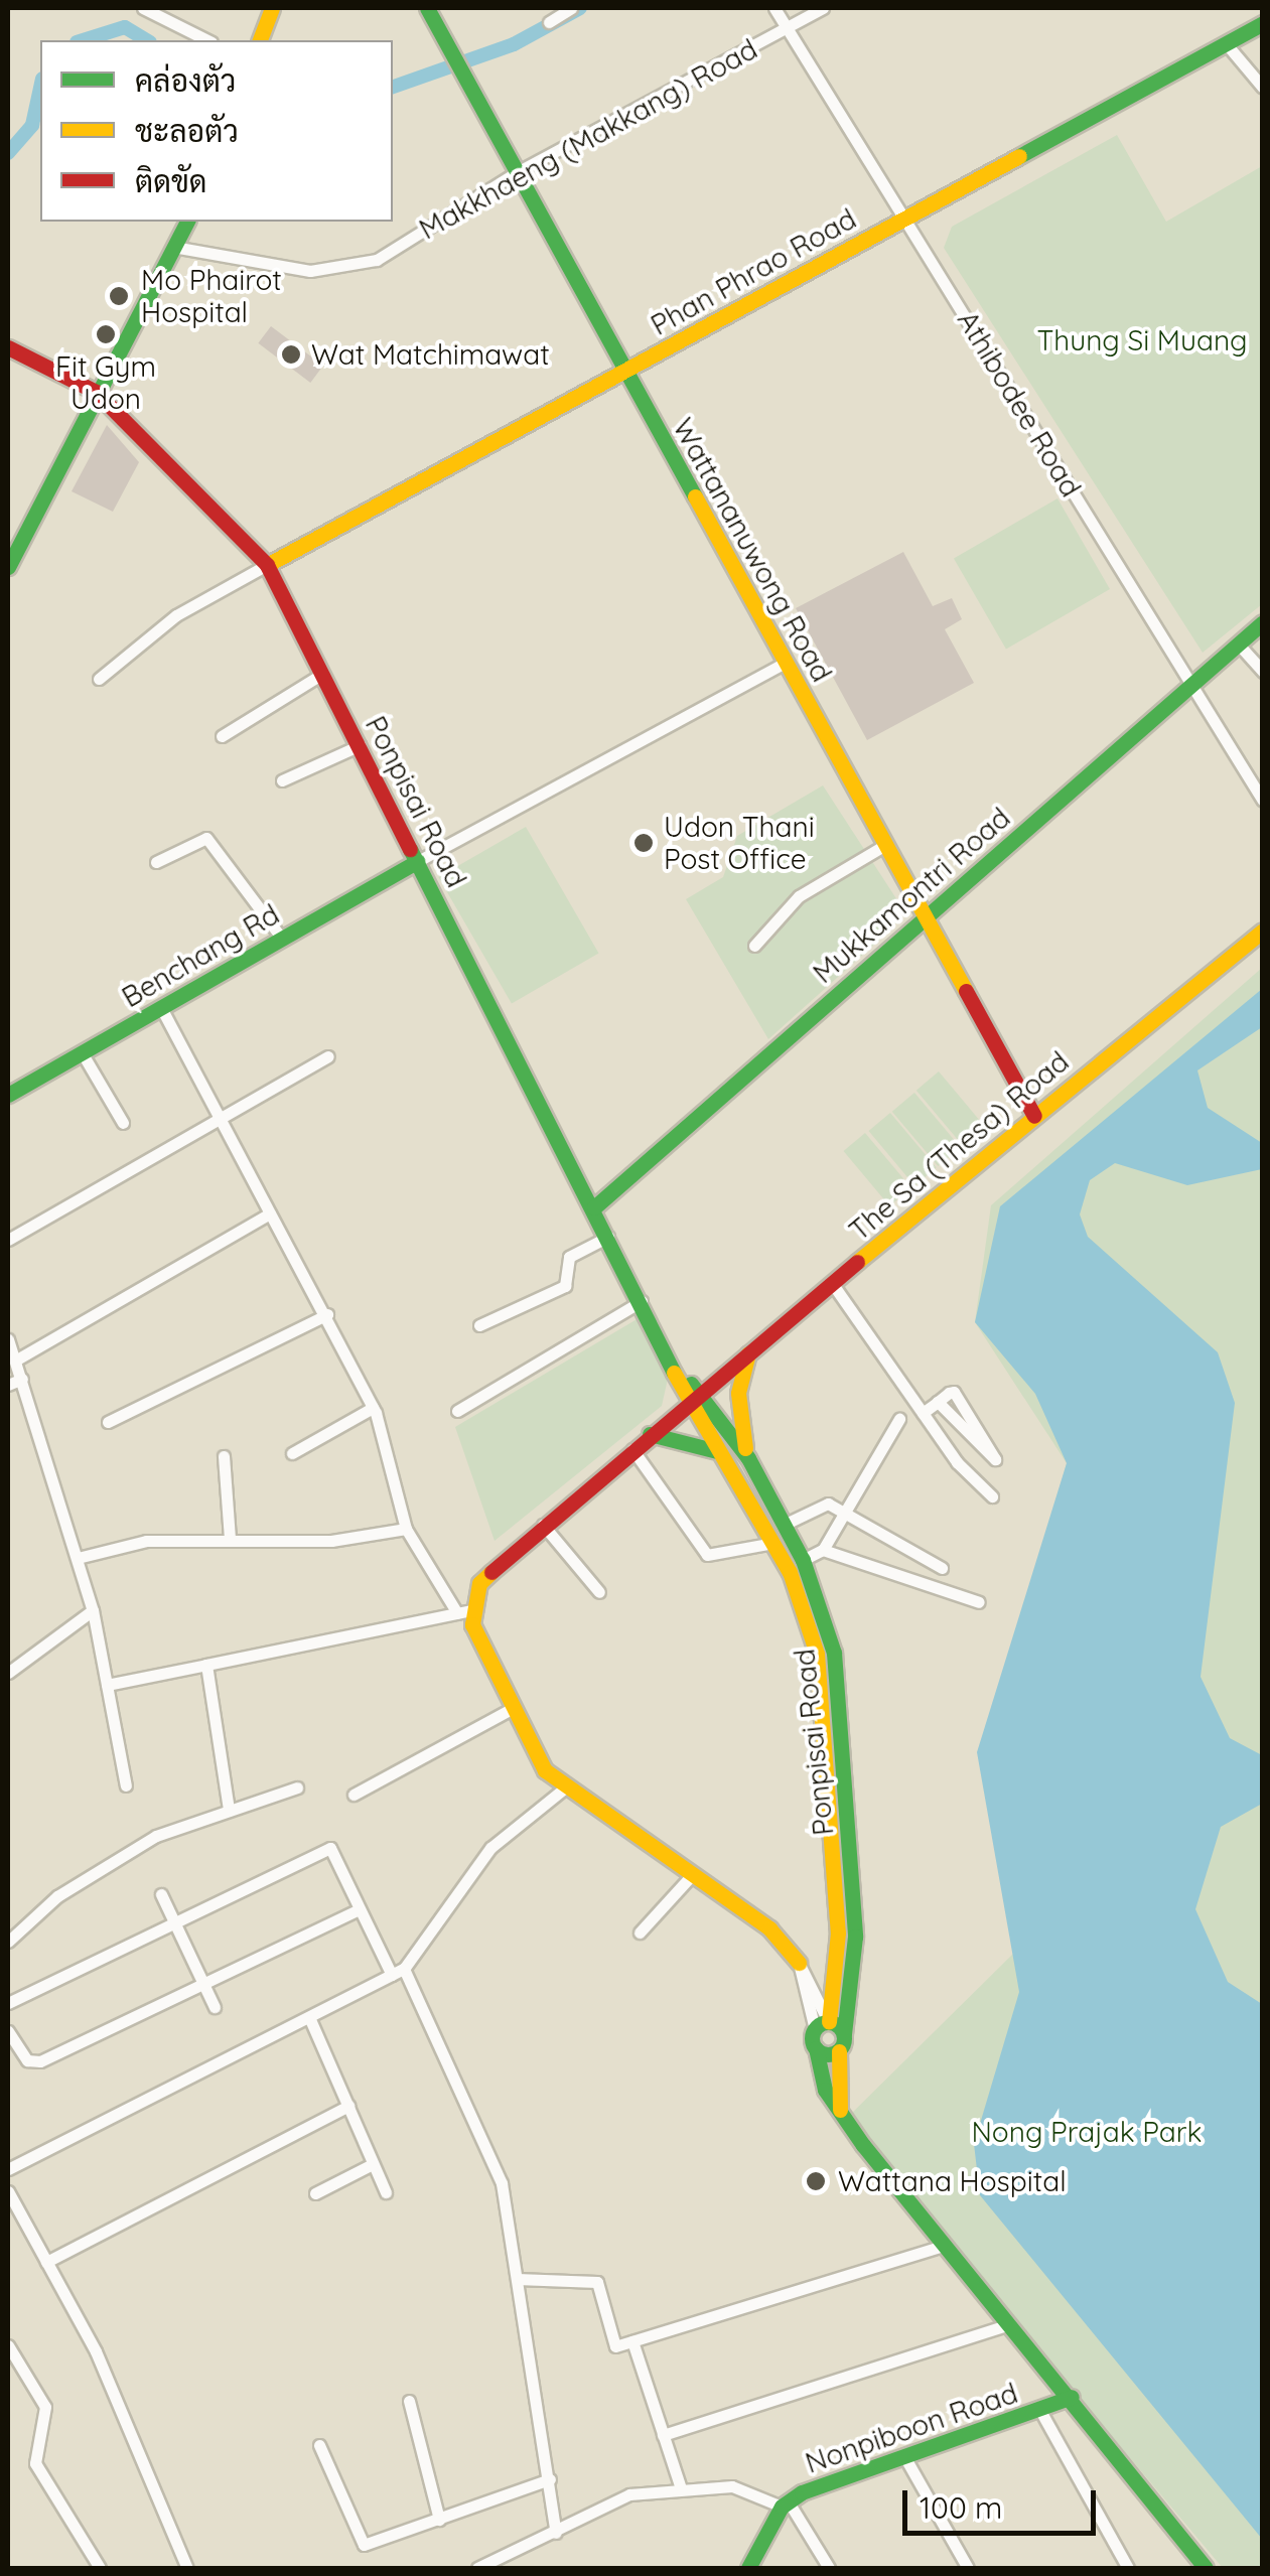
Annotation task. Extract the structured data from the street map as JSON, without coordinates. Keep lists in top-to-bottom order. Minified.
{"streets":{"street":["Makkhaeng (Makkang) Road","Phan Phrao Road","Athibodee Road","Wattananuwong Road","Ponpisai Road","Mukkamontri Road","Benchang Rd","The Sa (Thesa) Road","Nonpiboon Road"]},"crossings":[["Makkhaeng (Makkang) Road","Athibodee Road"],["Makkhaeng (Makkang) Road","Wattananuwong Road"],["Phan Phrao Road","Athibodee Road"],["Phan Phrao Road","Wattananuwong Road"],["Phan Phrao Road","Ponpisai Road"],["Athibodee Road","Mukkamontri Road"],["Wattananuwong Road","Mukkamontri Road"],["Wattananuwong Road","The Sa (Thesa) Road"],["Ponpisai Road","Mukkamontri Road"],["Ponpisai Road","Benchang Rd"],["Ponpisai Road","The Sa (Thesa) Road"]],"parks":["Thung Si Muang","Nong Prajak Park"],"places":["Mo Phairot Hospital","Fit Gym Udon","Wat Matchimawat","Udon Thani Post Office","Wattana Hospital"],"legend":["คล่องตัว","ชะลอตัว","ติดขัด"],"scale_bar":"100 m"}
